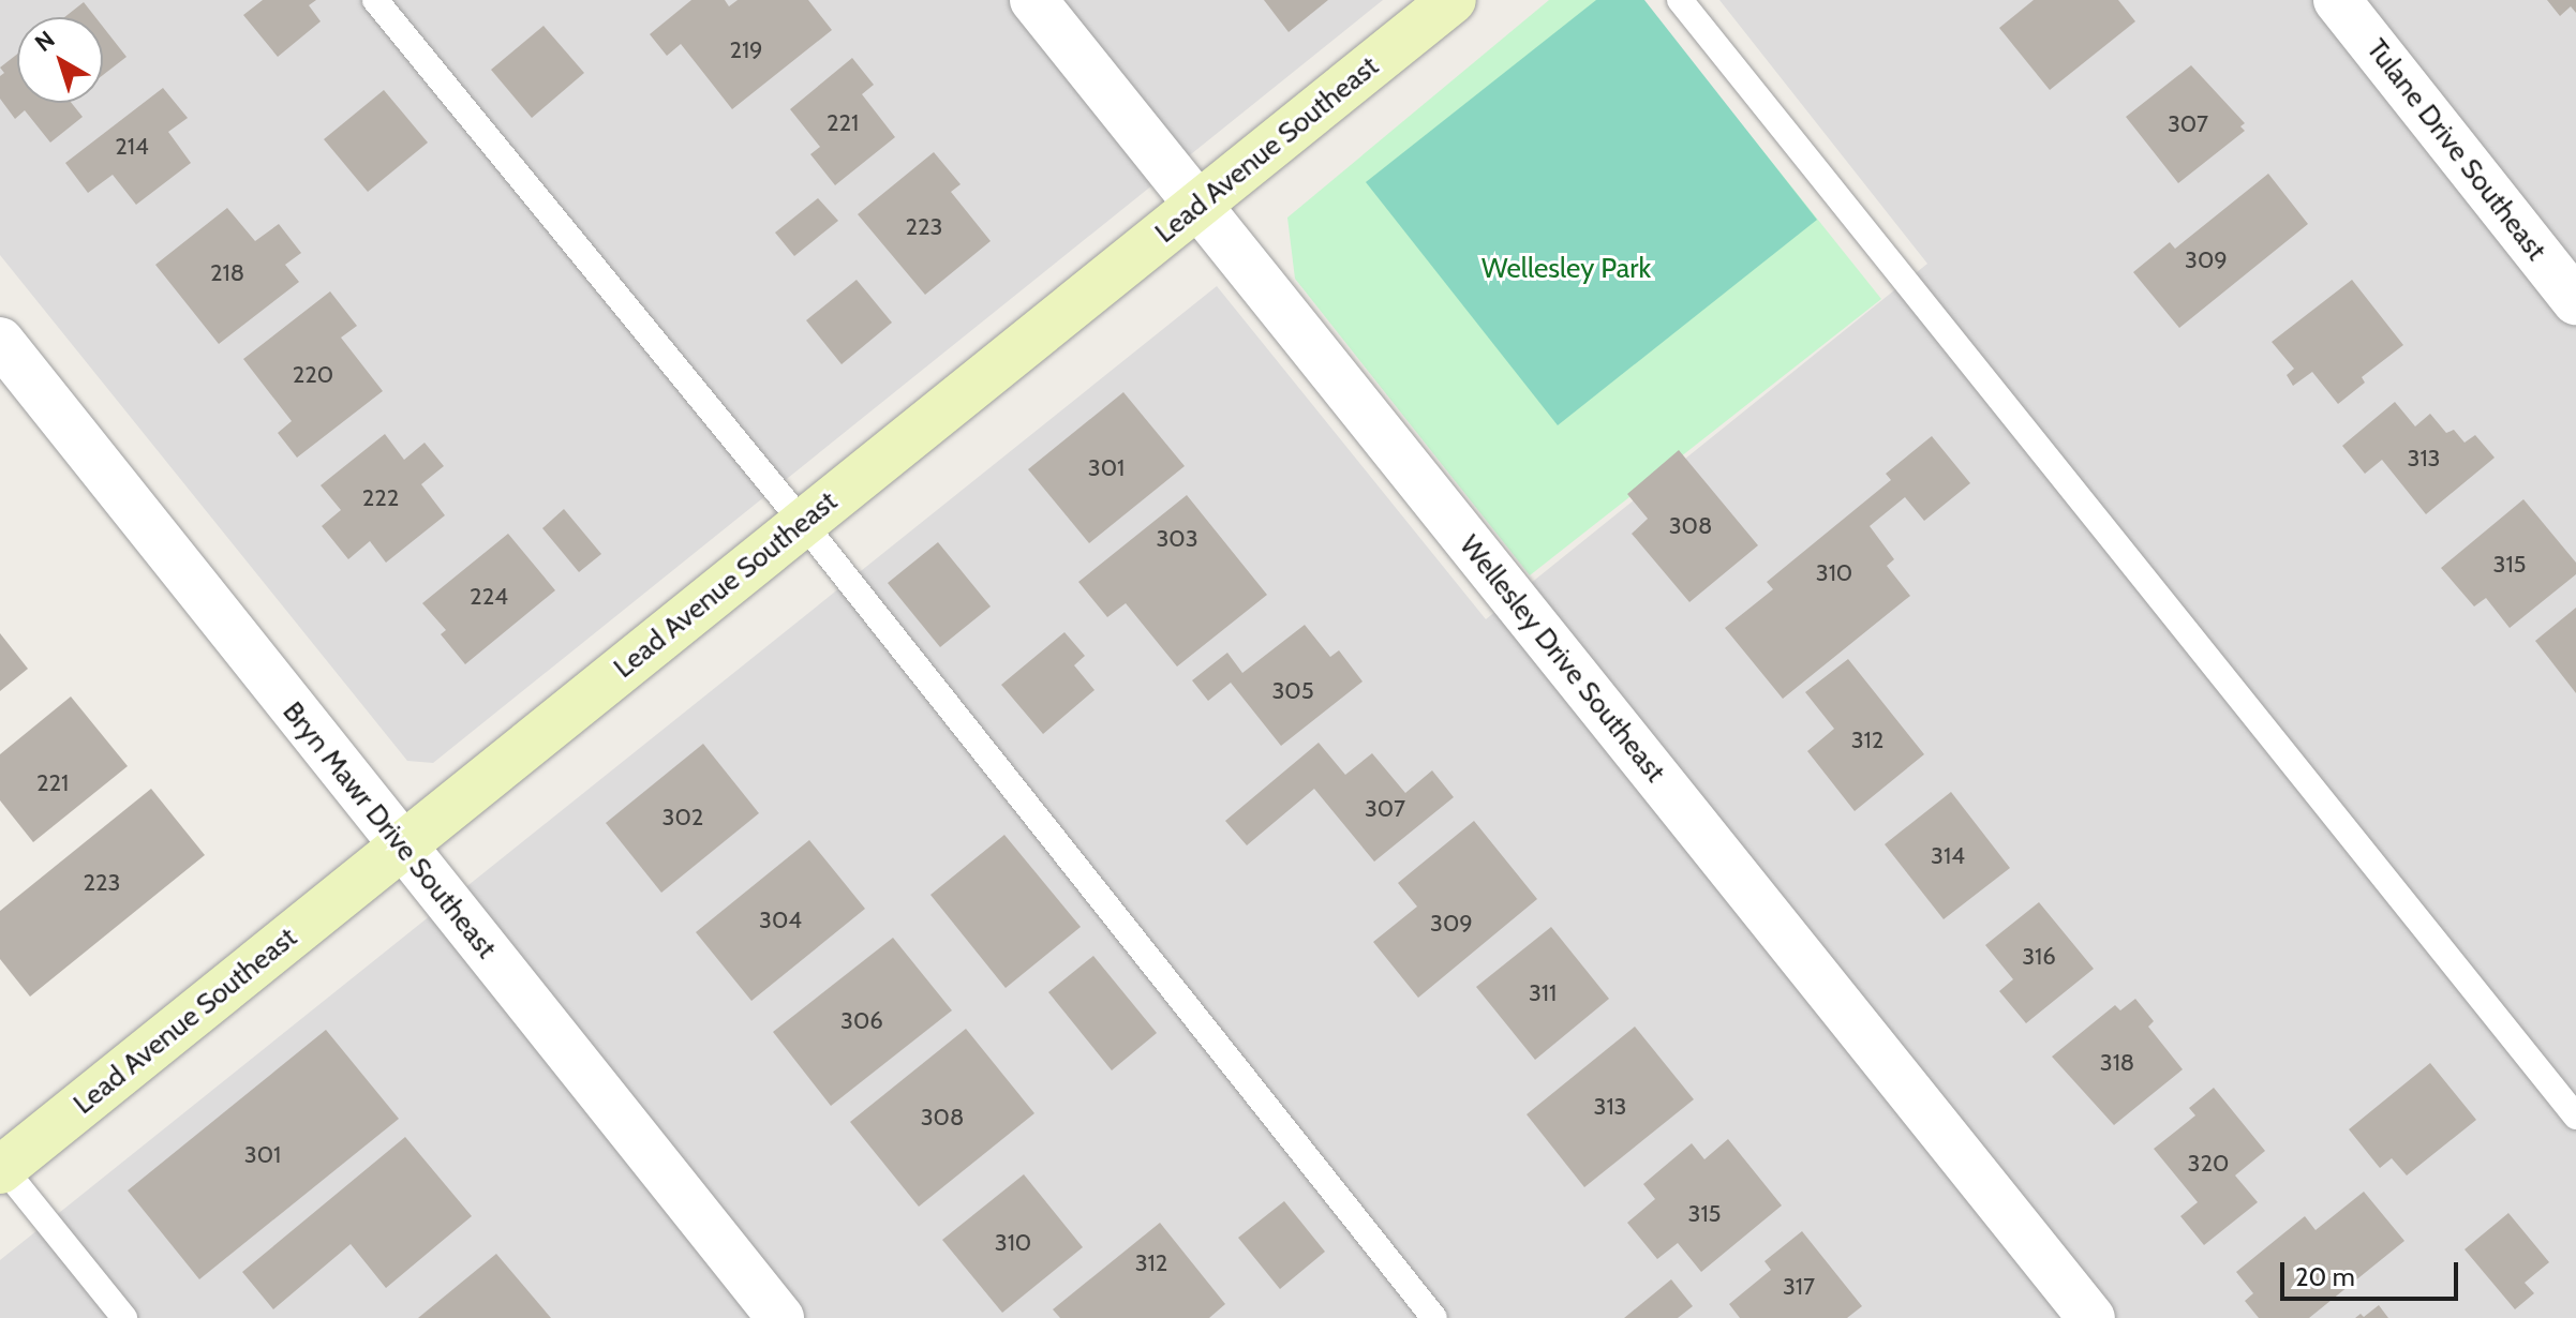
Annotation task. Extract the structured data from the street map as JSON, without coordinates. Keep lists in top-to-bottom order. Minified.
{"streets":{"main road":["Lead Avenue Southeast"],"street":["Tulane Drive Southeast","Wellesley Drive Southeast","Bryn Mawr Drive Southeast"]},"crossings":[["Lead Avenue Southeast","Wellesley Drive Southeast"],["Lead Avenue Southeast","Bryn Mawr Drive Southeast"]],"parks":["Wellesley Park"],"house_numbers":["219","221","307","214","223","309","218","220","313","301","222","308","303","315","310","224","305","312","221","307","302","314","223","304","309","316","311","306","318","313","308","301","320","315","310","312","317"],"scale_bar":"20 m","north":"top left"}
